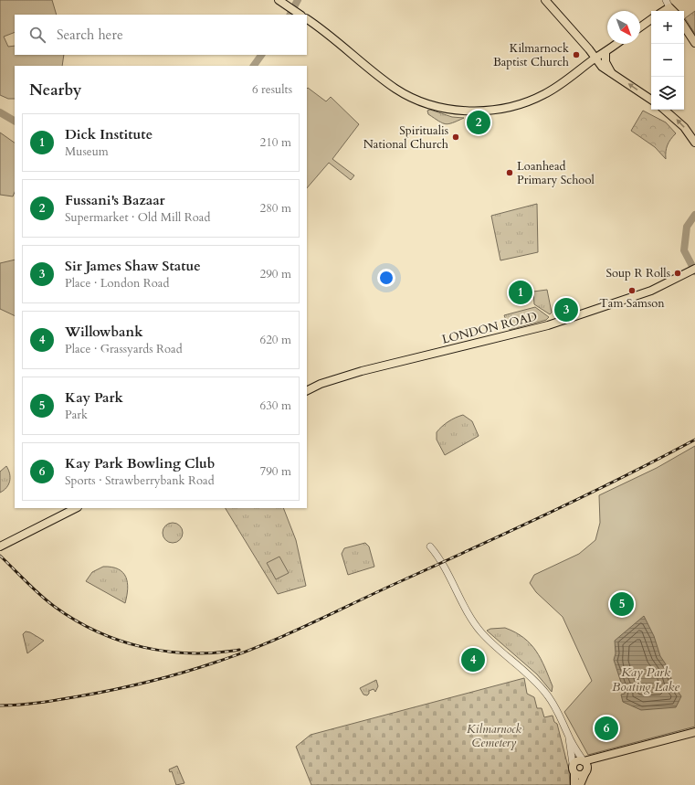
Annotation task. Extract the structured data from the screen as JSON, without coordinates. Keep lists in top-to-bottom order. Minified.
{"streets":{"main road":["LONDON ROAD"]},"water":["Kay Park Boating Lake"],"parks":["Kilmarnock Cemetery"],"places":["Kilmarnock Baptist Church","Spiritualis National Church","Loanhead Primary School","Soup R Rolls","Tam Samson"],"north":"bottom right","page":{"map_buttons":["+","−"],"search":"Search here","heading":["Nearby","6 results"],"pins":["2","1","3","5","4","6"],"list":[{"mark":"1","name":"Dick Institute","note":"Museum","value":"210 m"},{"mark":"2","name":"Fussani's Bazaar","note":"Supermarket · Old Mill Road","value":"280 m"},{"mark":"3","name":"Sir James Shaw Statue","note":"Place · London Road","value":"290 m"},{"mark":"4","name":"Willowbank","note":"Place · Grassyards Road","value":"620 m"},{"mark":"5","name":"Kay Park","note":"Park","value":"630 m"},{"mark":"6","name":"Kay Park Bowling Club","note":"Sports · Strawberrybank Road","value":"790 m"}]}}
